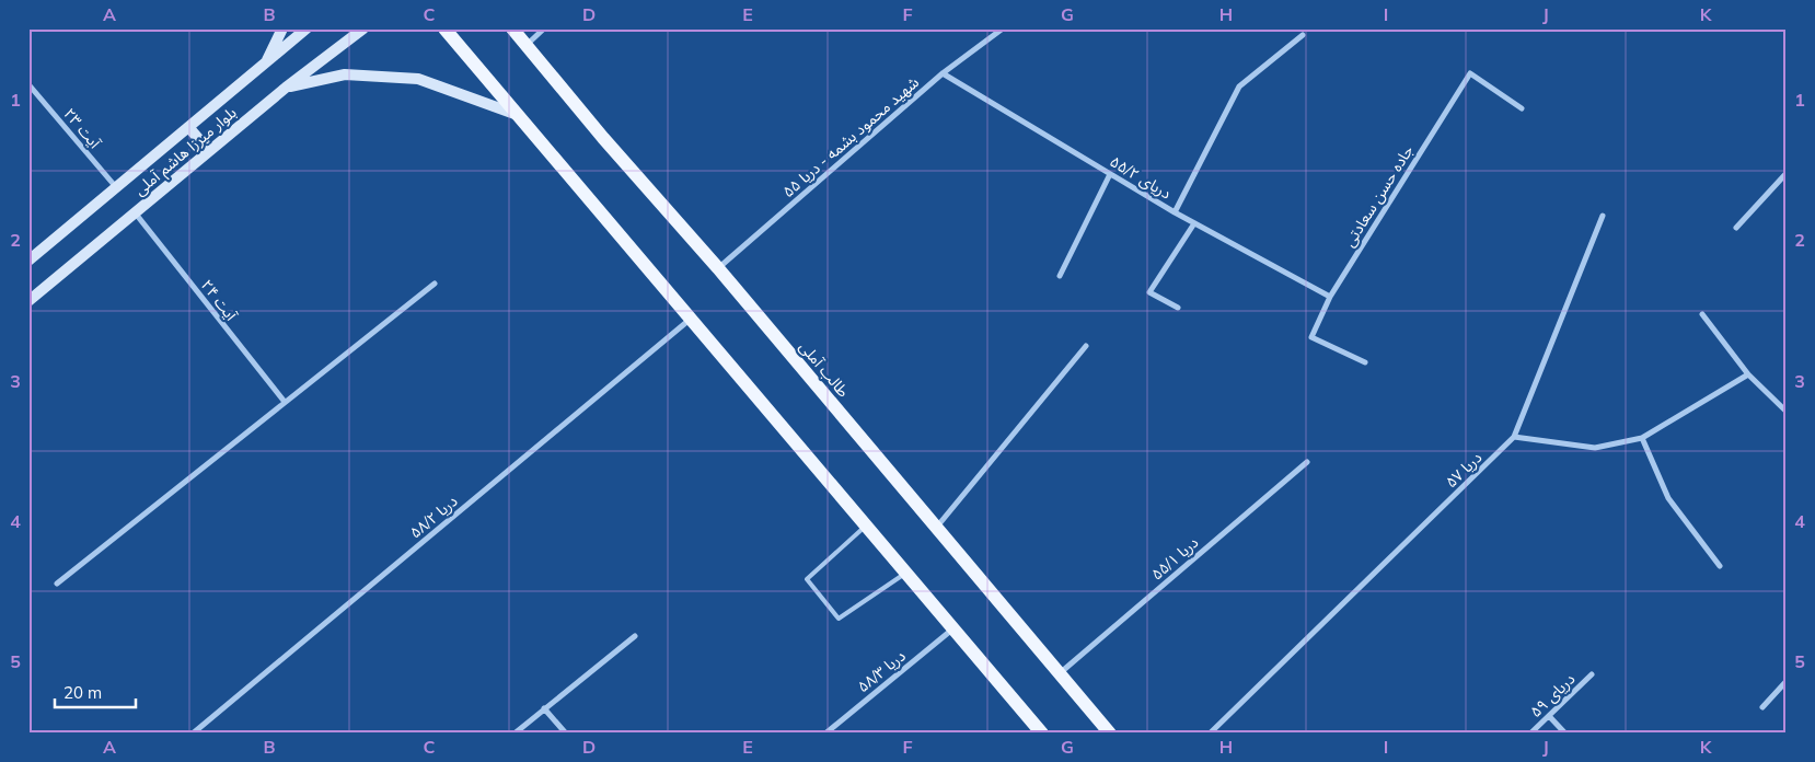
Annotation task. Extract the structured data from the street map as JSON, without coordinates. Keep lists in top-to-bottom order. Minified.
{"streets":{"main road":["بلوار میرزا هاشم آملی","طالب آملی"],"street":["آیت ۲۳","شهید محمود بشمه - دریا ۵۵","دریای ۵۵/۲","جاده حسن سعادتی","آیت ۲۴","دریا ۵۷","دریا ۵۸/۲","دریا ۵۵/۱","دریا ۵۸/۳","دریای ۵۹"]},"crossings":[["آیت ۲۳","بلوار میرزا هاشم آملی"],["شهید محمود بشمه - دریا ۵۵","دریای ۵۵/۲"],["شهید محمود بشمه - دریا ۵۵","طالب آملی"],["بلوار میرزا هاشم آملی","آیت ۲۴"],["دریای ۵۵/۲","جاده حسن سعادتی"],["طالب آملی","دریا ۵۵/۱"]],"scale_bar":"20 m","grid":{"columns":["A","B","C","D","E","F","G","H","I","J","K"],"rows":["1","2","3","4","5"]}}
